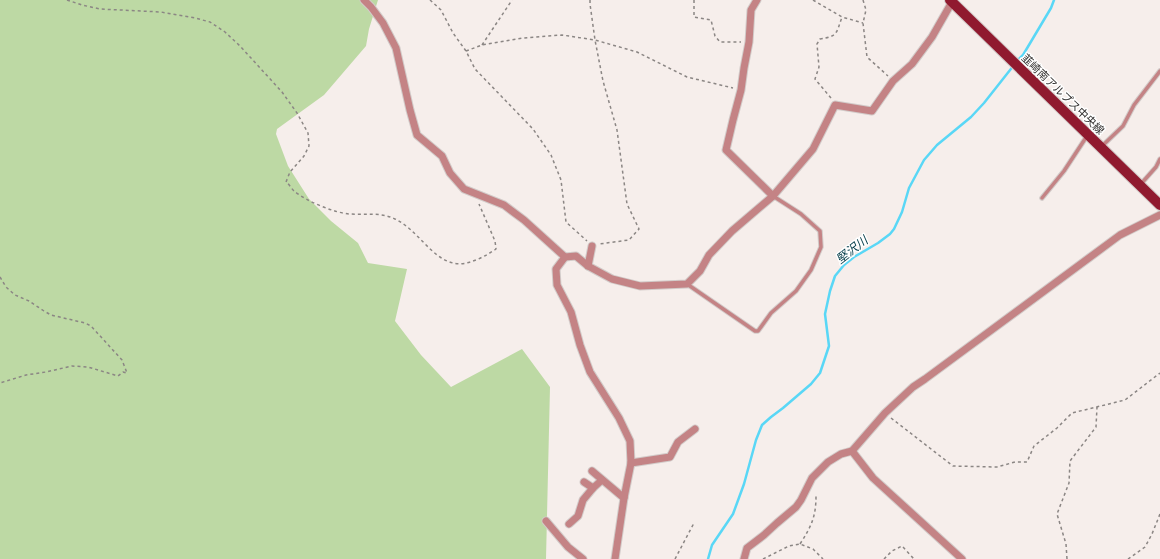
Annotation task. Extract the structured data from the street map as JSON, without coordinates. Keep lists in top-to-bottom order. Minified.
{"streets":{"main road":["韮崎南アルプス中央線"]},"water":["堅沢川"]}
